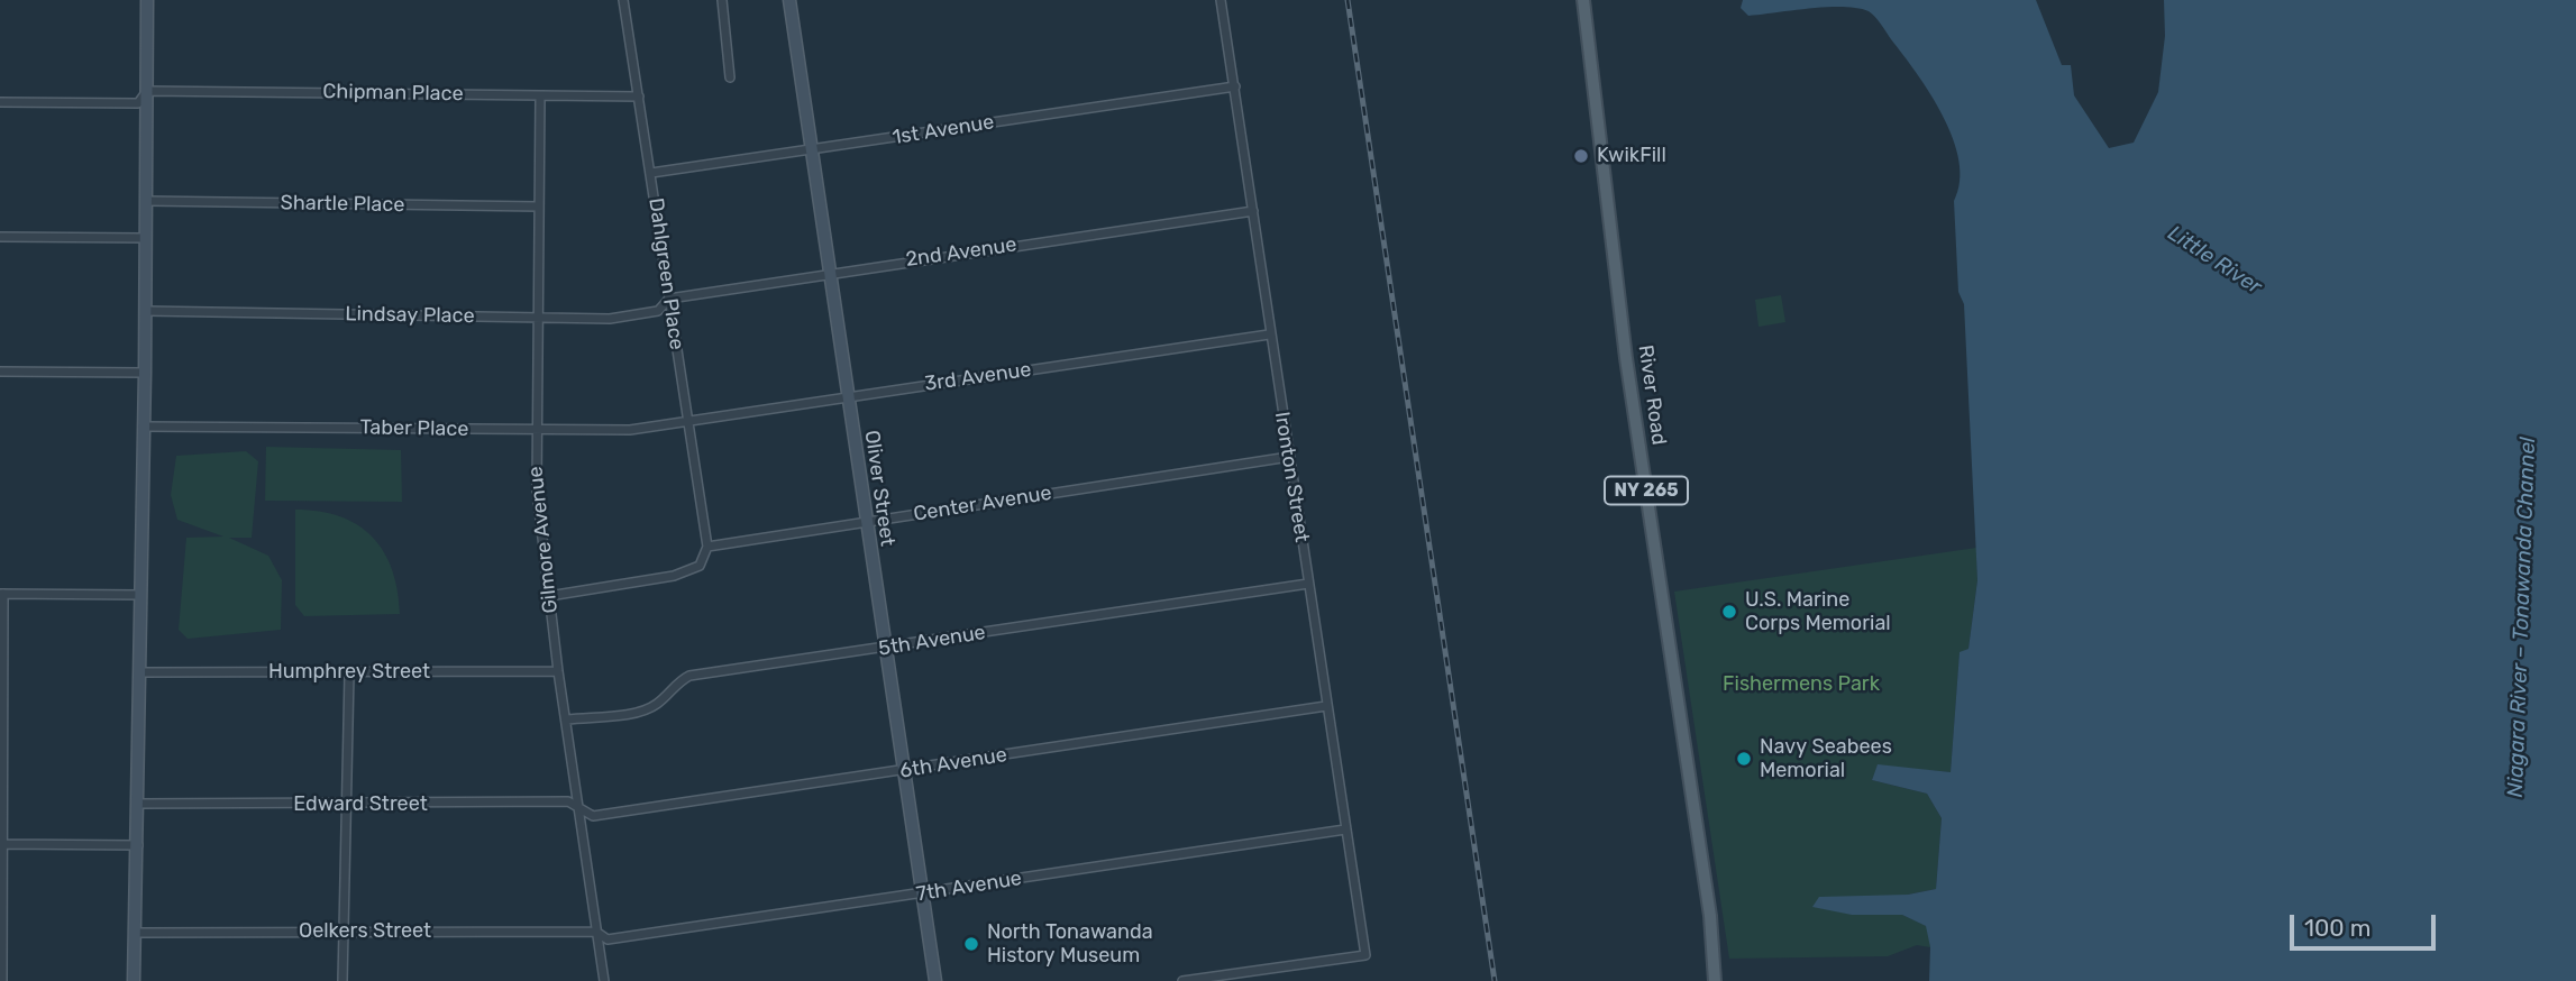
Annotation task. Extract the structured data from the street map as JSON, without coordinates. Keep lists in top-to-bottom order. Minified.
{"streets":{"main road":["River Road","Oliver Street","NY 265"],"street":["Chipman Place","1st Avenue","Shartle Place","2nd Avenue","Dahlgreen Place","Lindsay Place","3rd Avenue","Taber Place","Ironton Street","Center Avenue","Gilmore Avenue","5th Avenue","Humphrey Street","6th Avenue","Edward Street","7th Avenue","Oelkers Street"]},"crossings":[["Chipman Place","Dahlgreen Place"],["Chipman Place","Gilmore Avenue"],["1st Avenue","Dahlgreen Place"],["1st Avenue","Ironton Street"],["1st Avenue","Oliver Street"],["Shartle Place","Gilmore Avenue"],["2nd Avenue","Dahlgreen Place"],["2nd Avenue","Lindsay Place"],["2nd Avenue","Ironton Street"],["2nd Avenue","Oliver Street"],["Dahlgreen Place","Lindsay Place"],["Dahlgreen Place","3rd Avenue"],["Dahlgreen Place","Taber Place"],["Dahlgreen Place","Center Avenue"],["Lindsay Place","Gilmore Avenue"],["3rd Avenue","Taber Place"],["3rd Avenue","Ironton Street"],["3rd Avenue","Oliver Street"],["Taber Place","Gilmore Avenue"],["Ironton Street","Center Avenue"],["Ironton Street","5th Avenue"],["Ironton Street","6th Avenue"],["Ironton Street","7th Avenue"],["Oliver Street","Center Avenue"],["Oliver Street","5th Avenue"],["Oliver Street","6th Avenue"],["Oliver Street","7th Avenue"],["Gilmore Avenue","5th Avenue"],["Gilmore Avenue","Humphrey Street"],["Gilmore Avenue","6th Avenue"],["Gilmore Avenue","Edward Street"],["Gilmore Avenue","7th Avenue"],["Gilmore Avenue","Oelkers Street"],["6th Avenue","Edward Street"],["7th Avenue","Oelkers Street"]],"water":["Little River","Niagara River – Tonawanda Channel"],"parks":["Fishermens Park"],"places":["KwikFill","U.S. Marine Corps Memorial","Navy Seabees Memorial","North Tonawanda History Museum"],"scale_bar":"100 m"}
